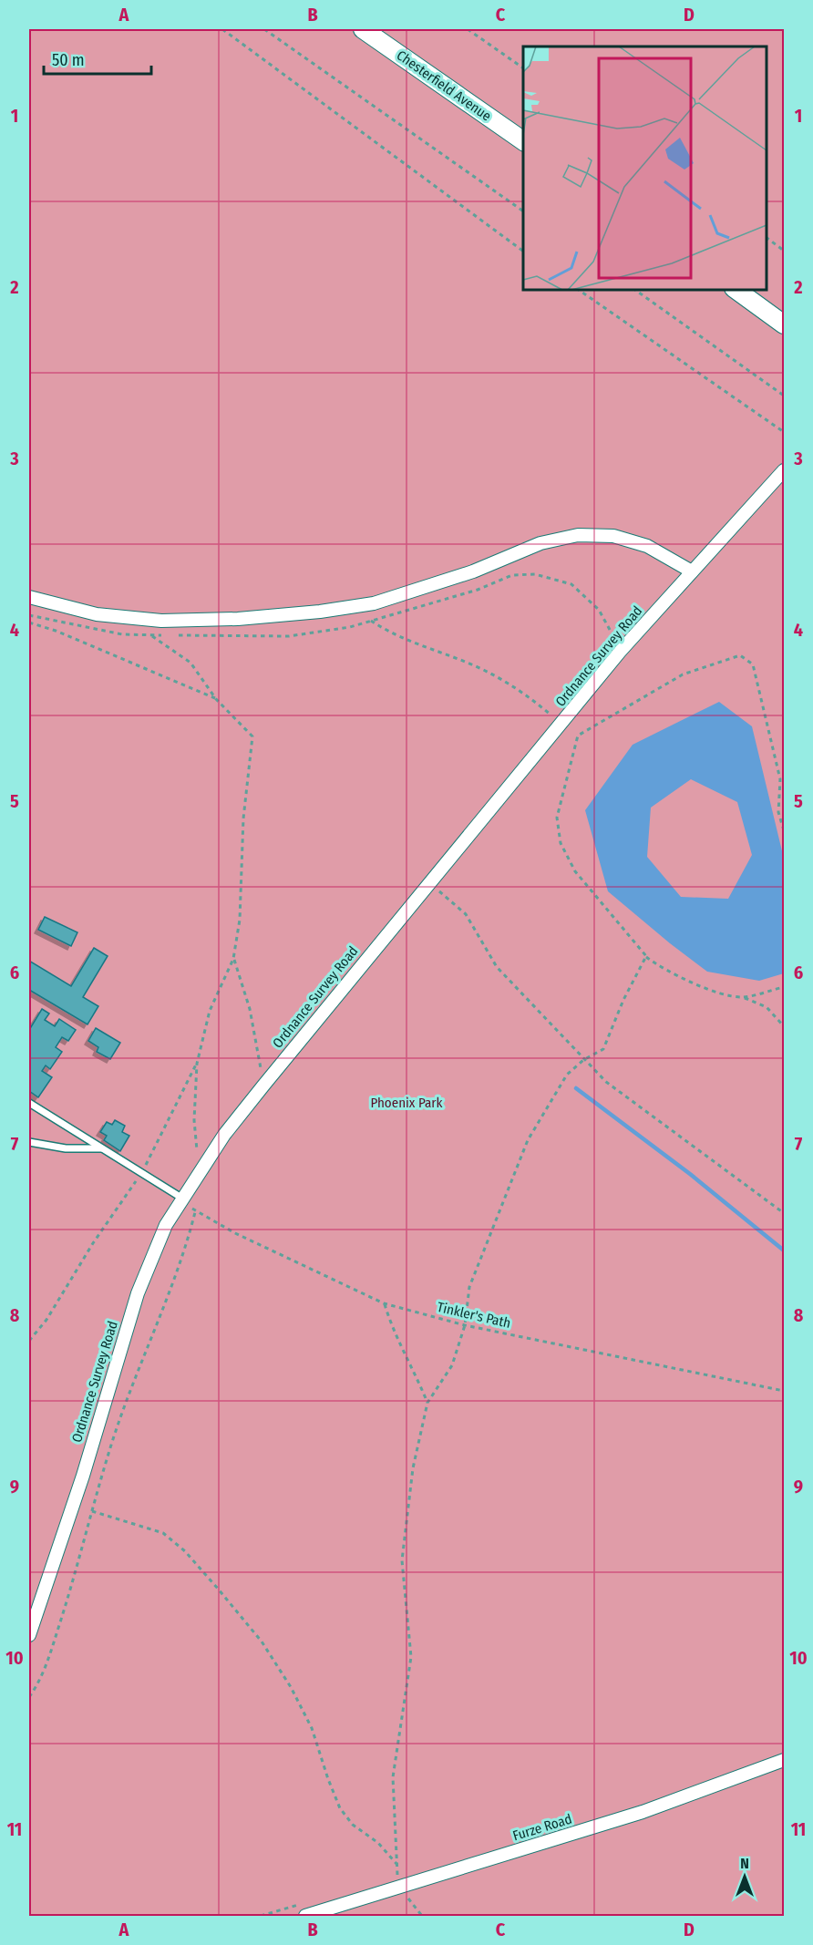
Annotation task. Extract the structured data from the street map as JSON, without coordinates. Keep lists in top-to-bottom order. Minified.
{"streets":{"street":["Chesterfield Avenue","Ordnance Survey Road","Furze Road"],"path":["Tinkler's Path"]},"crossings":[["Ordnance Survey Road","Tinkler's Path"]],"parks":["Phoenix Park"],"scale_bar":"50 m","north":"top","grid":{"columns":["A","B","C","D"],"rows":["1","2","3","4","5","6","7","8","9","10","11"]}}
